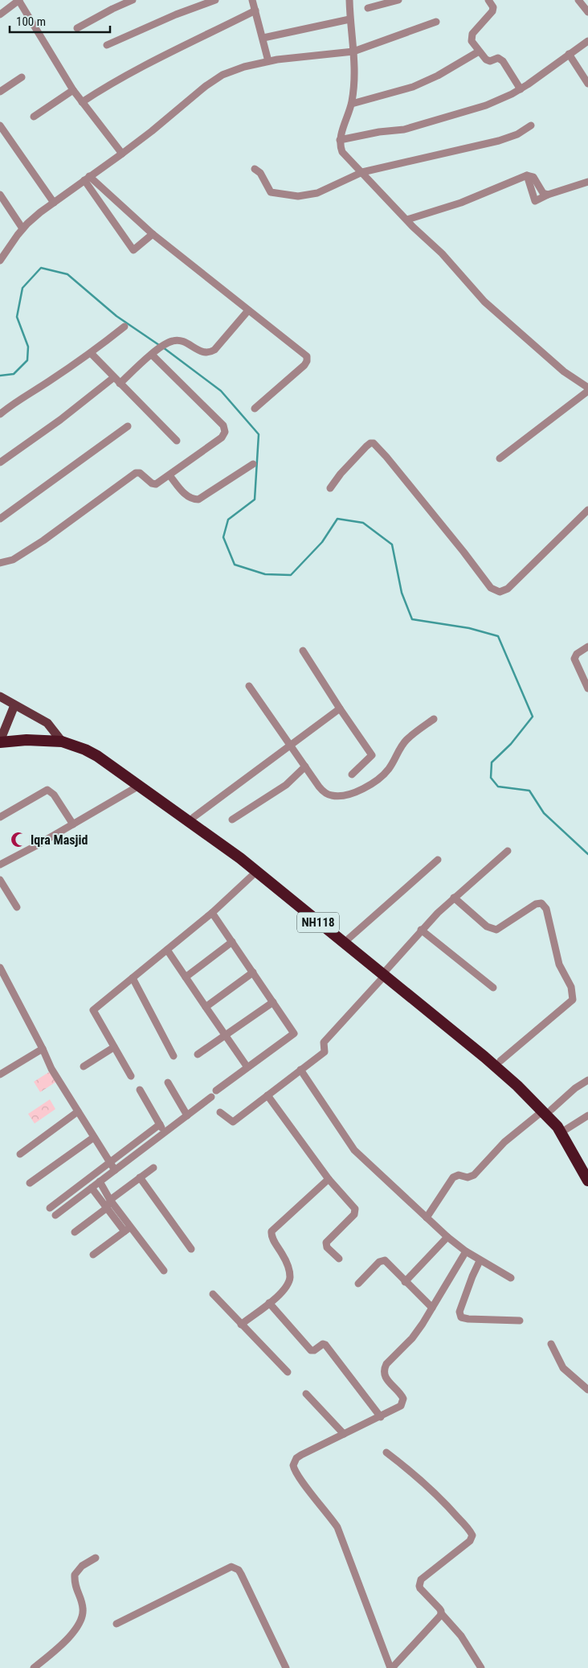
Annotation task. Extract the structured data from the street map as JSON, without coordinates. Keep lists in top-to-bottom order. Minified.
{"streets":{"highway":["NH118"]},"places":{"mosque":["Iqra Masjid"]},"scale_bar":"100 m"}
